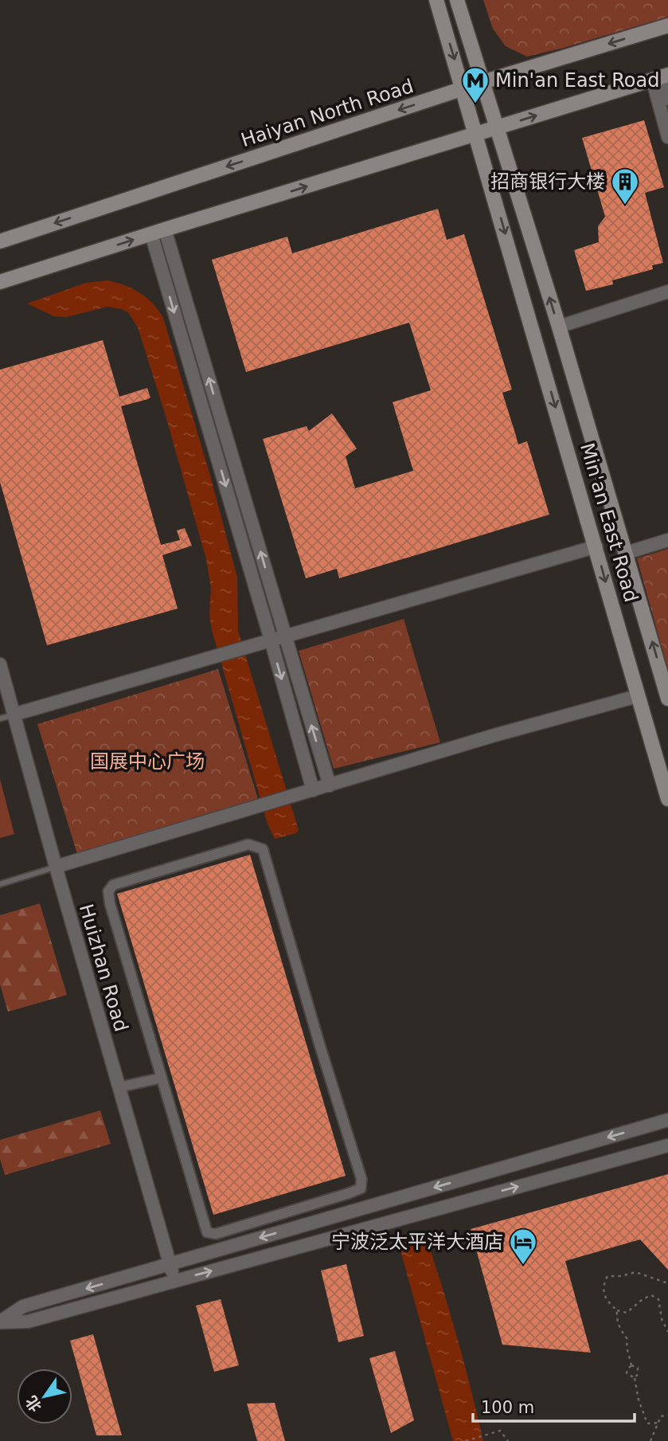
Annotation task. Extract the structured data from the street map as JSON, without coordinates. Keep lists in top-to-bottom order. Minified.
{"streets":{"main road":["Haiyan North Road","Min'an East Road"],"street":["Huizhan Road"]},"crossings":[["Haiyan North Road","Min'an East Road"]],"parks":["国展中心广场"],"places":{"metro station":["Min'an East Road"],"building":["招商银行大楼"],"hotel":["宁波泛太平洋大酒店"]},"scale_bar":"100 m","north":"bottom left"}
